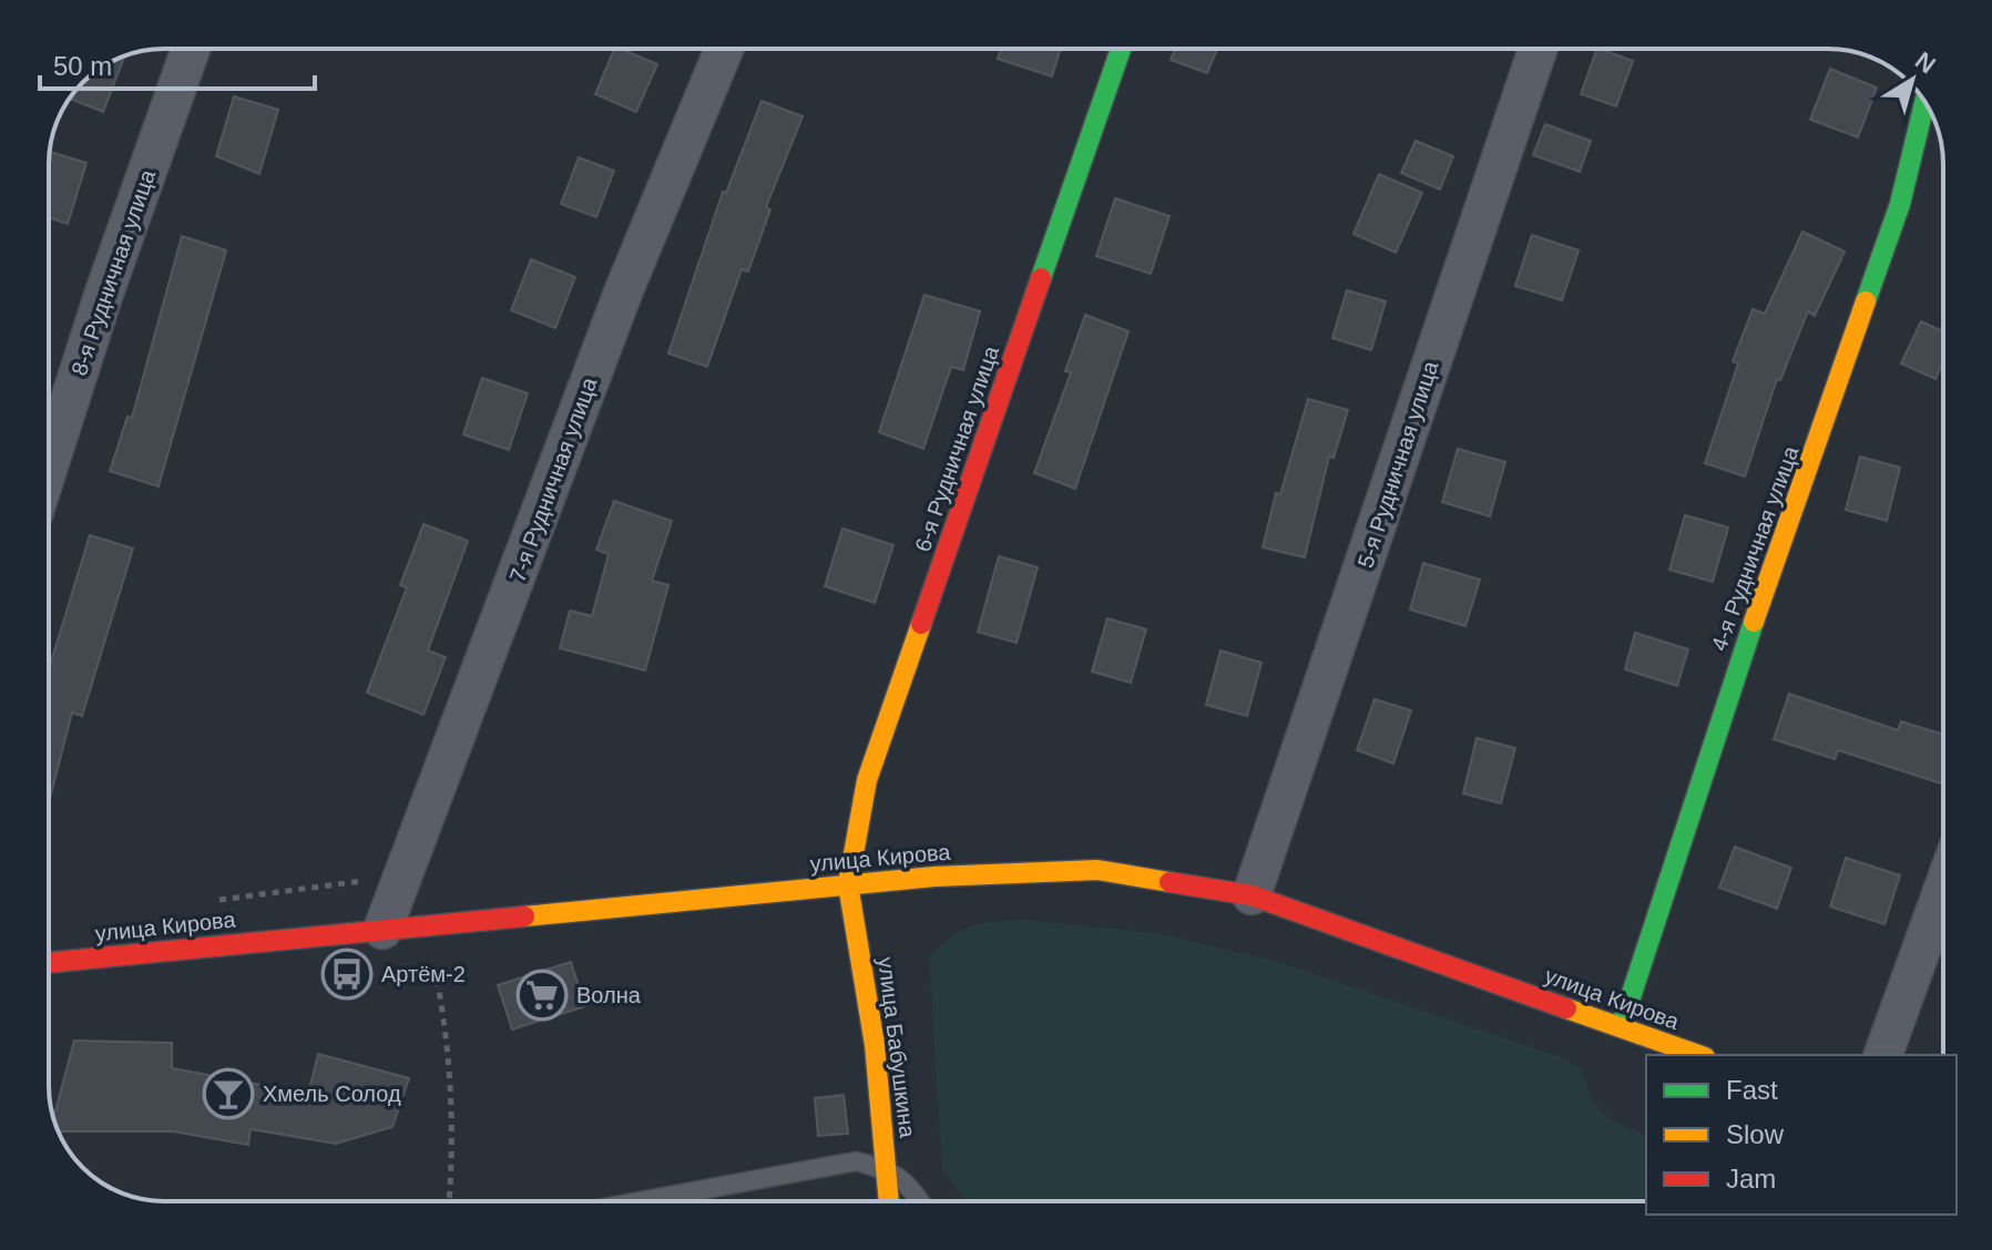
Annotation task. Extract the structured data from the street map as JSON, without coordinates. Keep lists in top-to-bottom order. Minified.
{"streets":{"street":["8-я Рудничная улица","6-я Рудничная улица","5-я Рудничная улица","7-я Рудничная улица","4-я Рудничная улица","улица Кирова","улица Бабушкина"]},"crossings":[["6-я Рудничная улица","улица Кирова"],["6-я Рудничная улица","улица Бабушкина"],["5-я Рудничная улица","улица Кирова"],["7-я Рудничная улица","улица Кирова"],["4-я Рудничная улица","улица Кирова"],["улица Кирова","улица Бабушкина"]],"places":{"bus stop":["Артём-2"],"supermarket":["Волна"],"bar":["Хмель Солод"]},"legend":["Fast","Slow","Jam"],"scale_bar":"50 m","north":"top right"}
